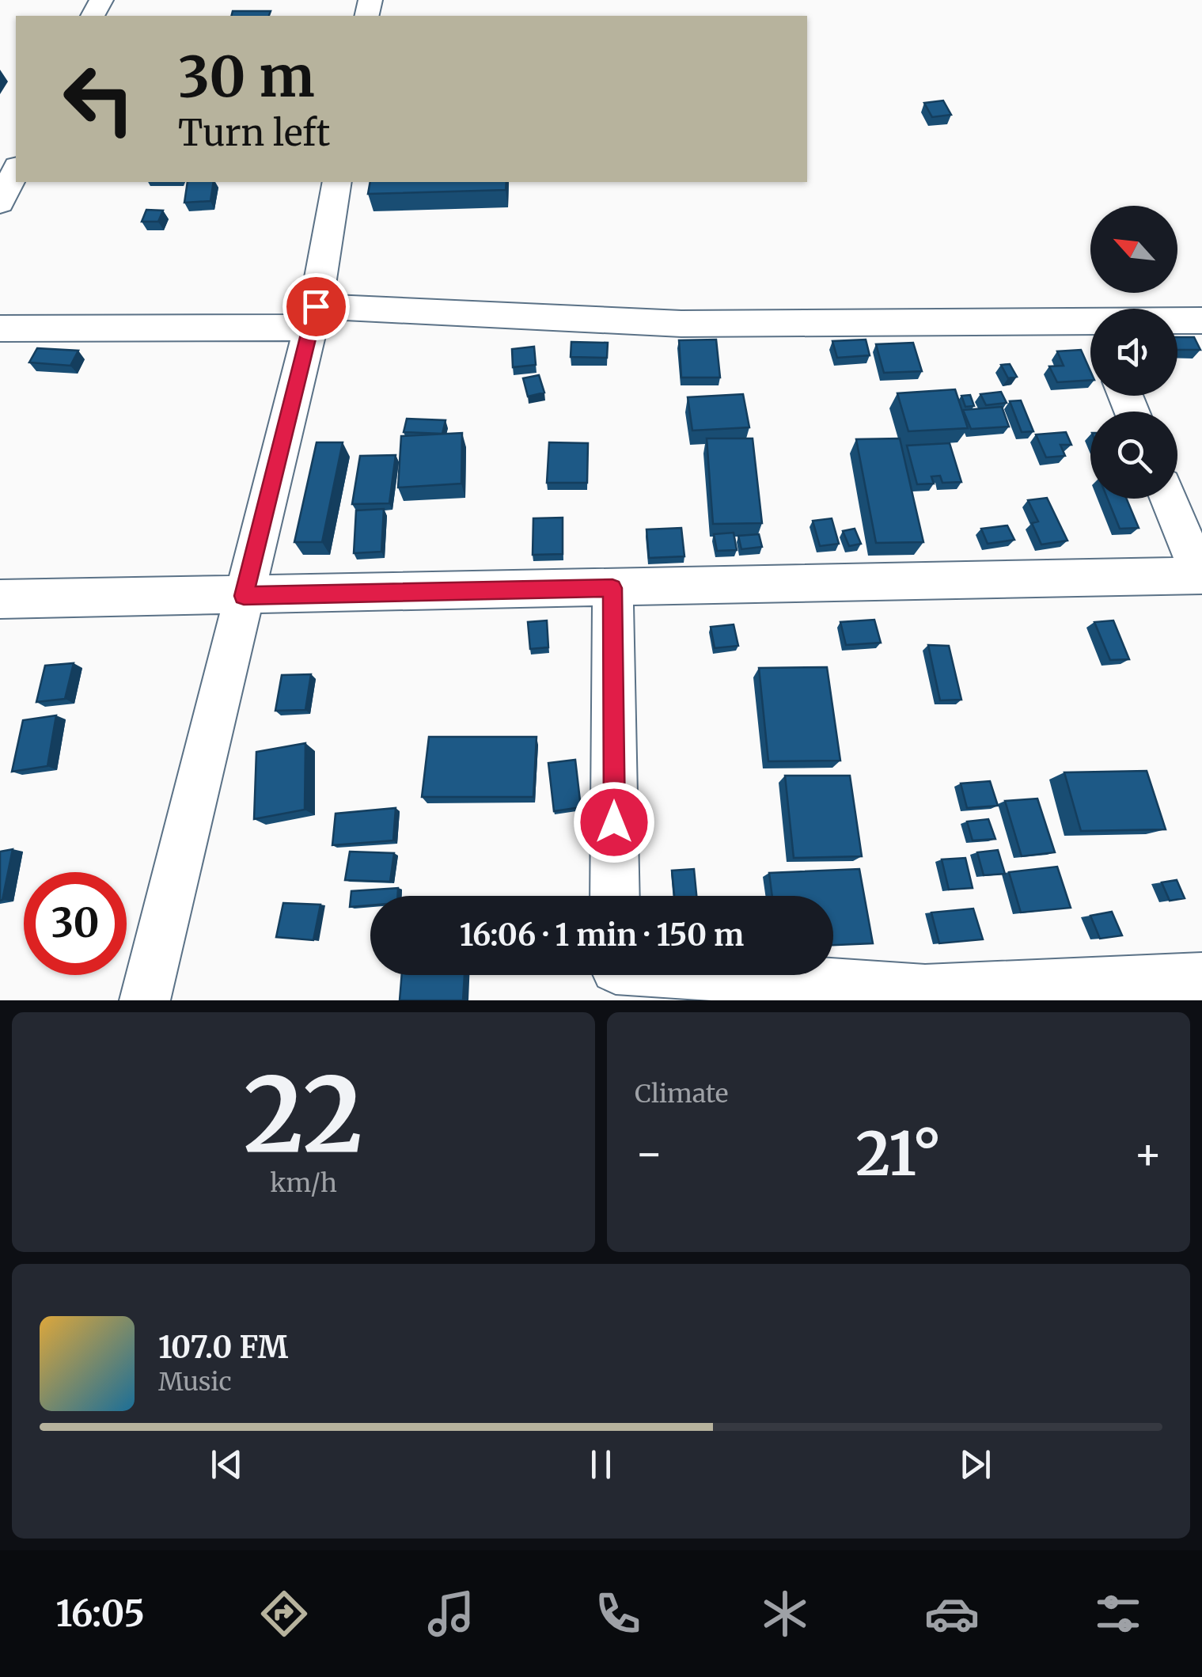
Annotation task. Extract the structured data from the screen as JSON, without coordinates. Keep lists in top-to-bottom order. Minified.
{"north":"top left","page":{"turn":["30 m","Turn left"],"limit":"30","trip":"16:06 · 1 min · 150 m","tile":[["22","km/h"],"Climate"],"heat":["−","21°","+"],"song":["107.0 FM","Music"],"tabs":"16:05"}}
